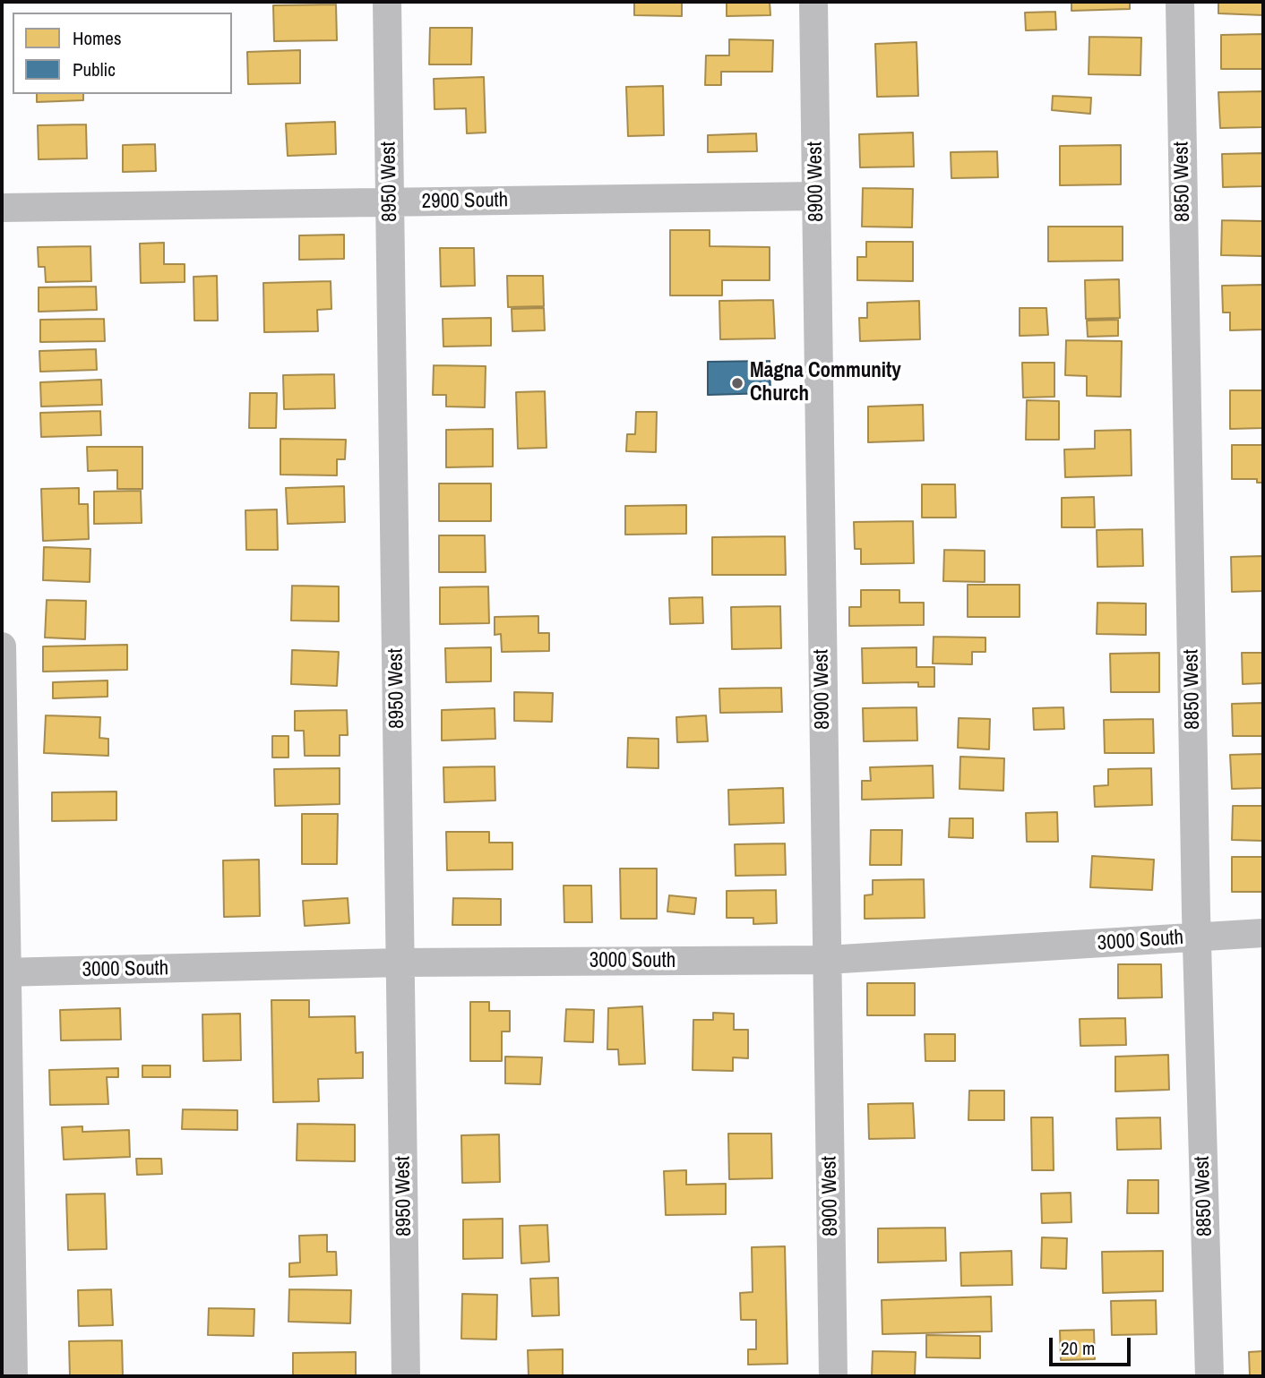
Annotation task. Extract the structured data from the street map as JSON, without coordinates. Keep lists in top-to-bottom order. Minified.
{"streets":{"street":["8950 West","8900 West","8850 West","2900 South","3000 South"]},"crossings":[["8950 West","2900 South"],["8950 West","3000 South"],["8900 West","2900 South"],["8900 West","3000 South"],["8850 West","3000 South"]],"places":["Magna Community Church"],"legend":["Homes","Public"],"scale_bar":"20 m"}
